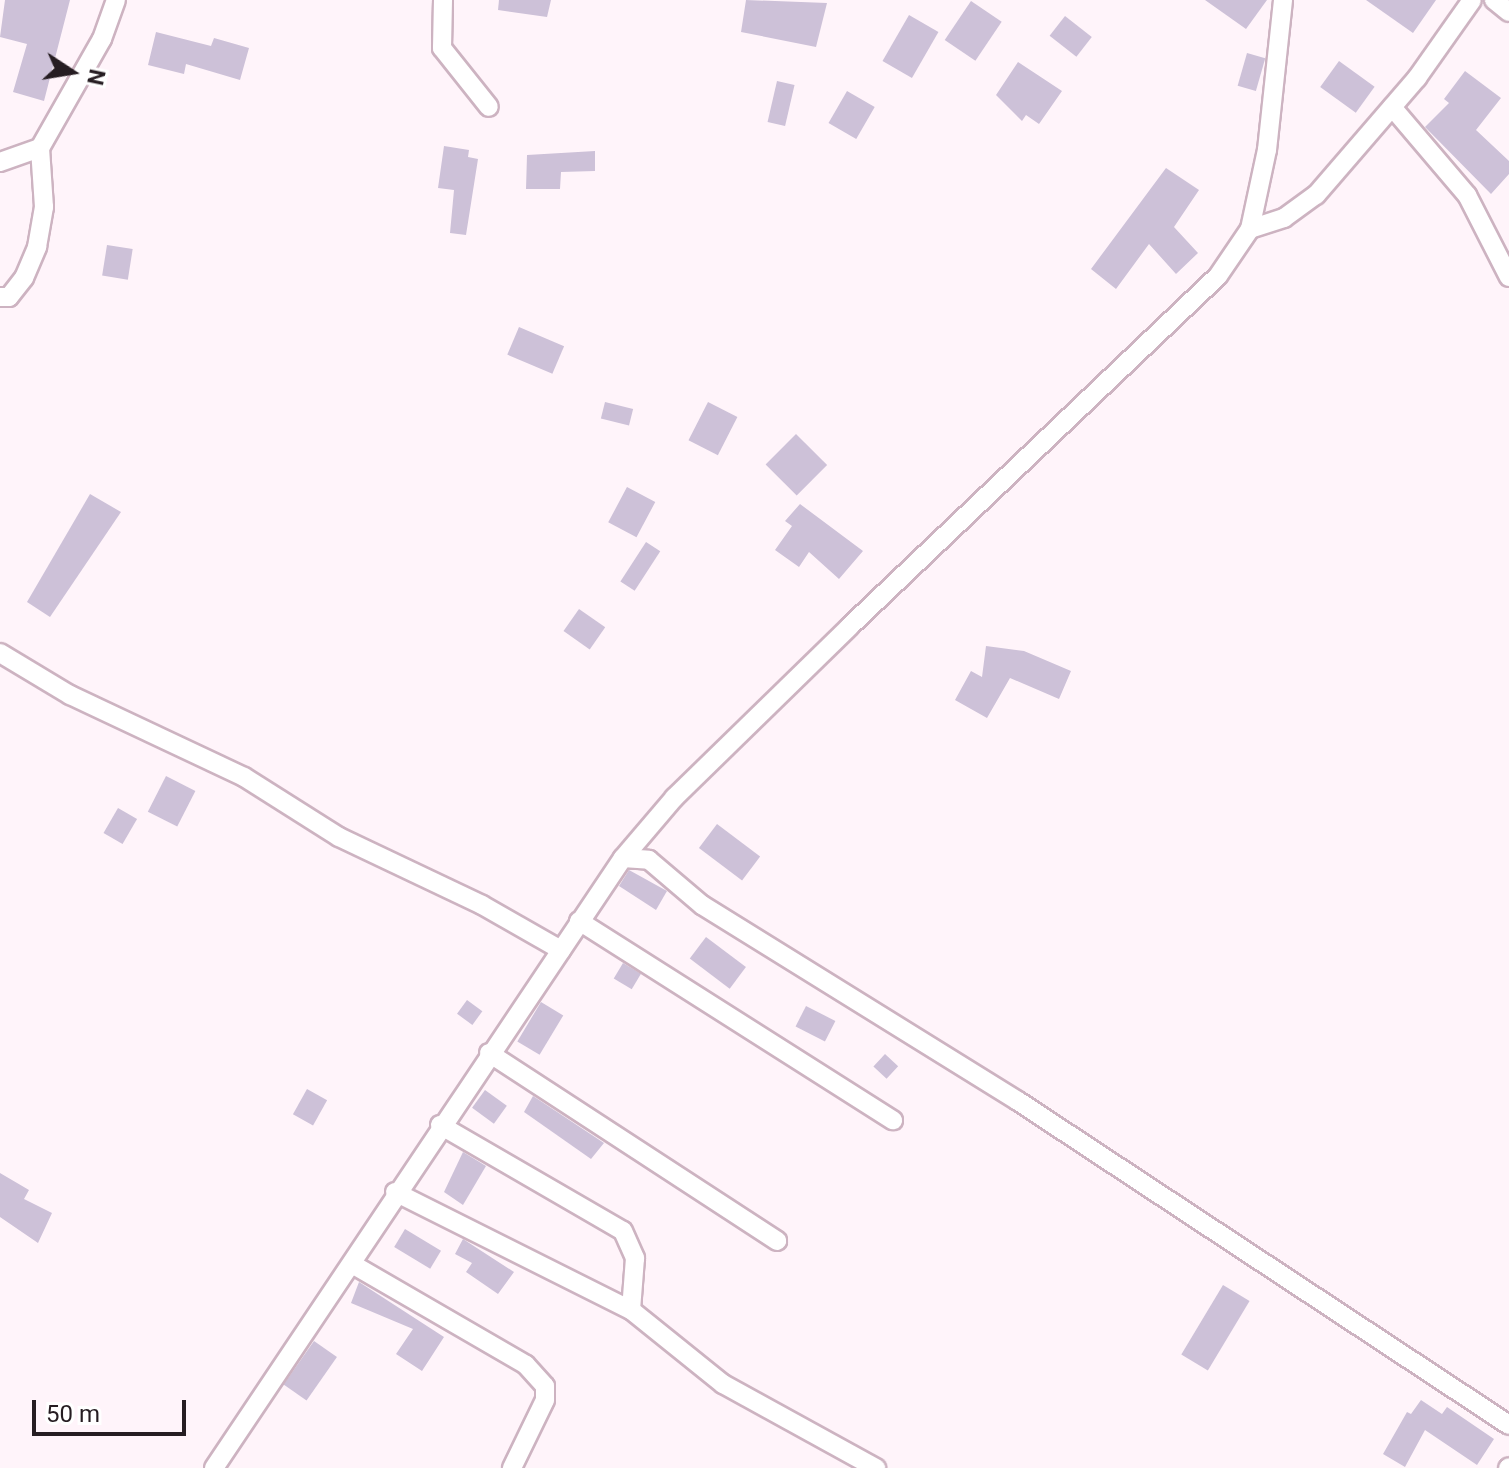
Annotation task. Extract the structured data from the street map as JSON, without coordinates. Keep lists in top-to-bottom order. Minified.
{"scale_bar":"50 m","north":"right"}
